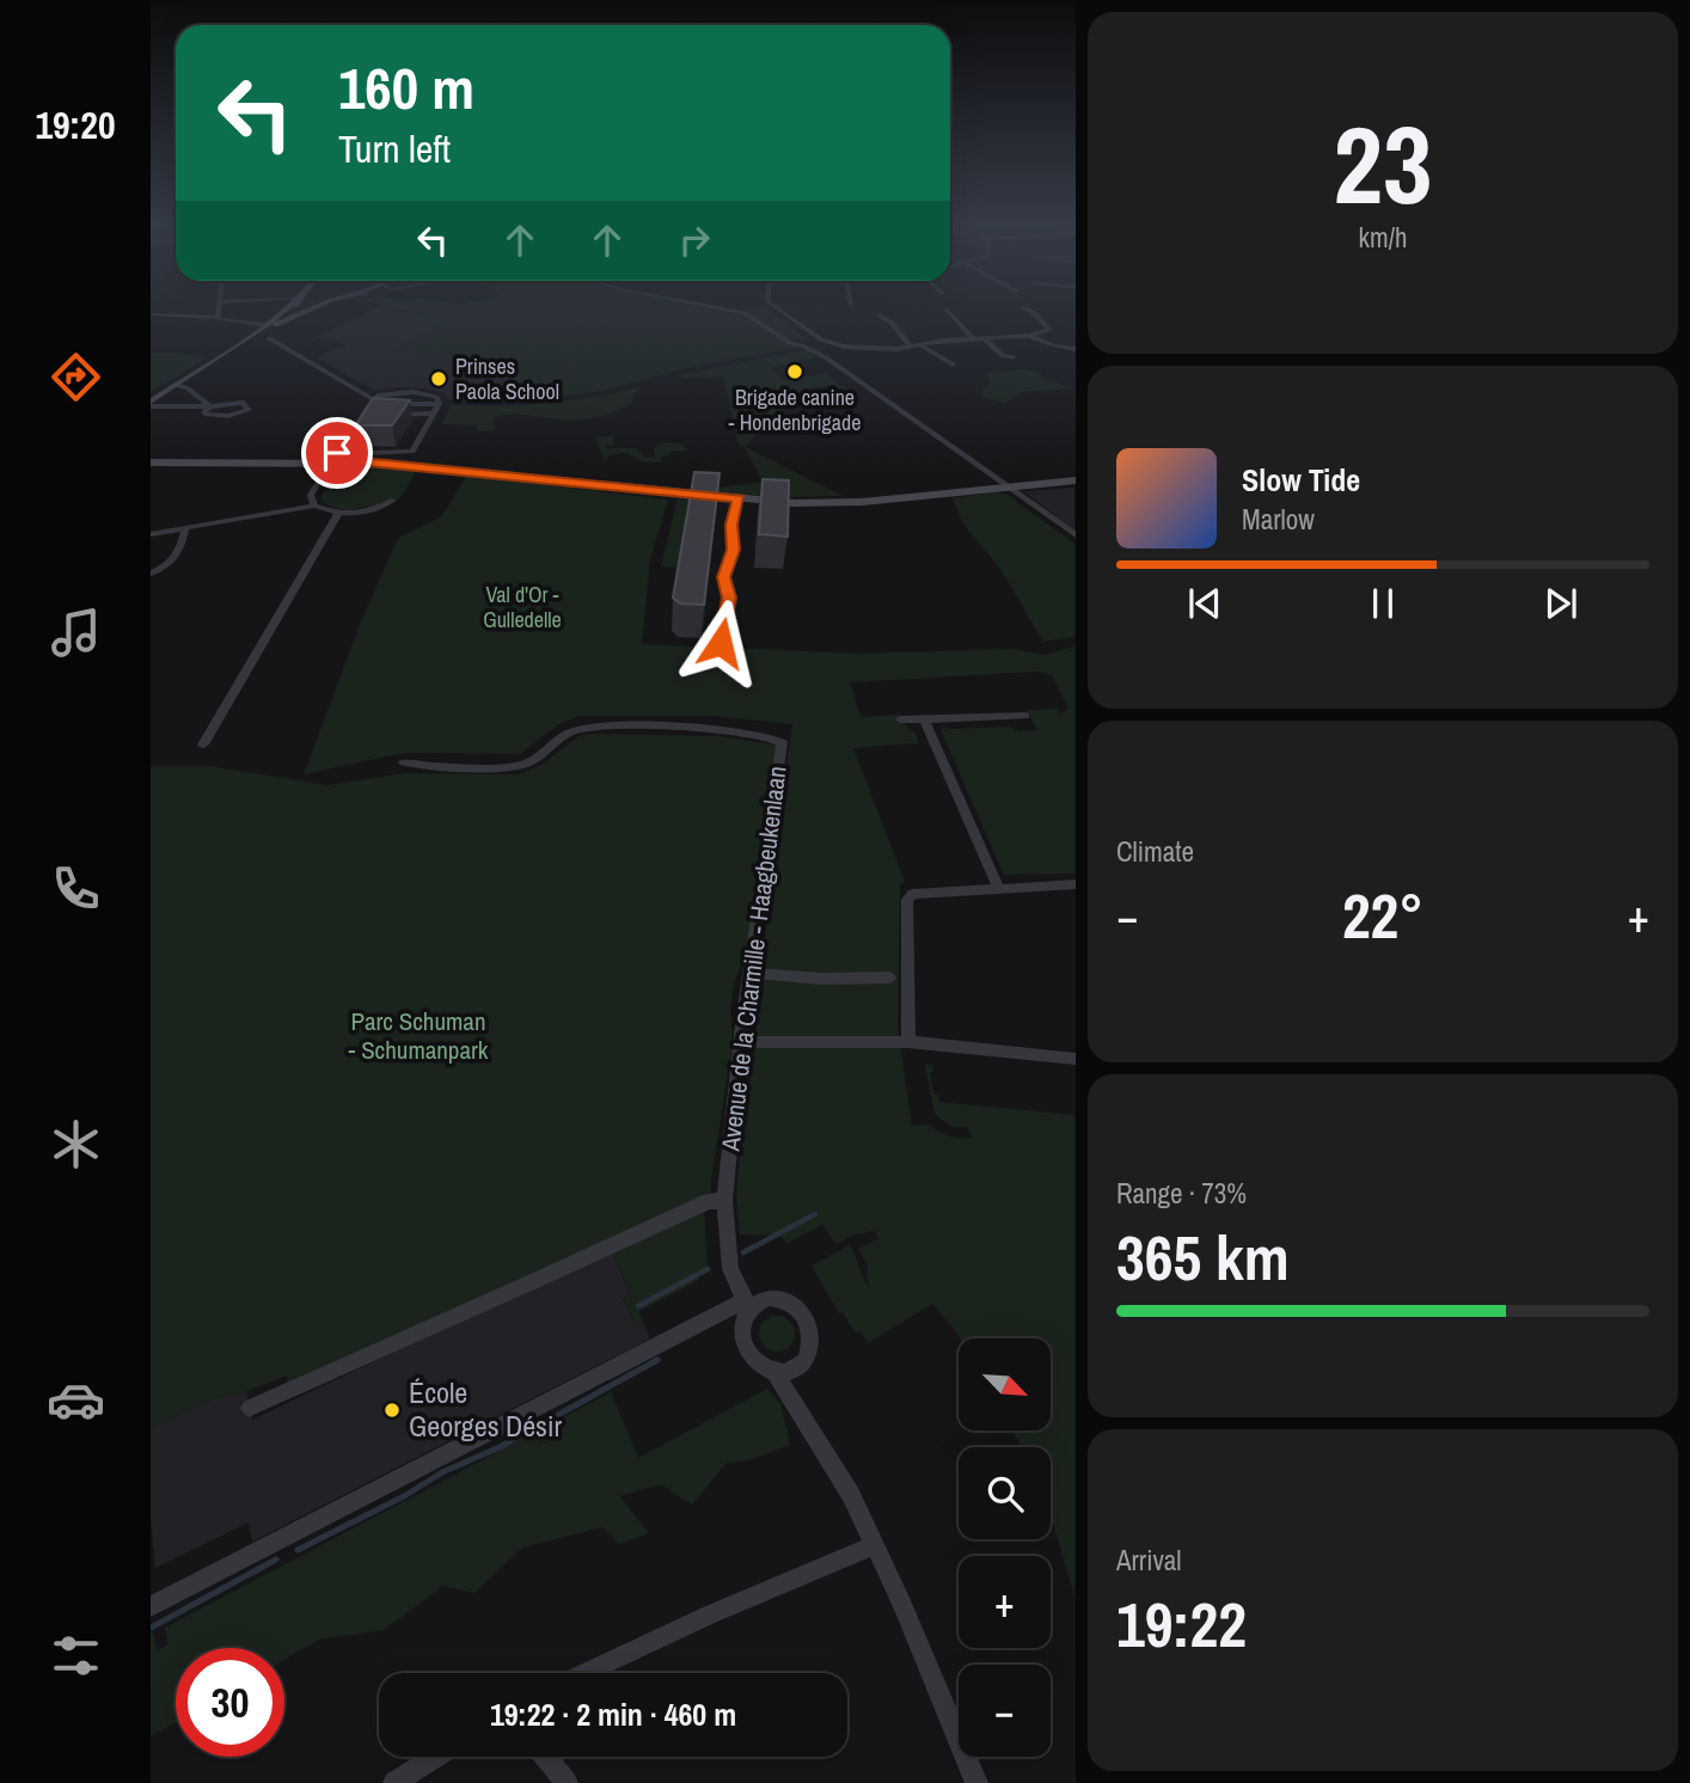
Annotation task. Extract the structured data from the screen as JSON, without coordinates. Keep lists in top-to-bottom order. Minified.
{"streets":{"street":["Avenue de la Charmille - Haagbeukenlaan"]},"parks":["Val d'Or - Gulledelle","Parc Schuman - Schumanpark"],"places":["Brigade canine - Hondenbrigade","Prinses Paola School","École Georges Désir"],"north":"bottom right","page":{"tabs":"19:20","tile":[["23","km/h"],"Climate",["Range · 73%","365 km"],["Arrival","19:22"]],"turn":["160 m","Turn left"],"song":["Slow Tide","Marlow"],"heat":["−","22°","+"],"map_buttons":["+","−"],"limit":"30","trip":"19:22 · 2 min · 460 m"}}
